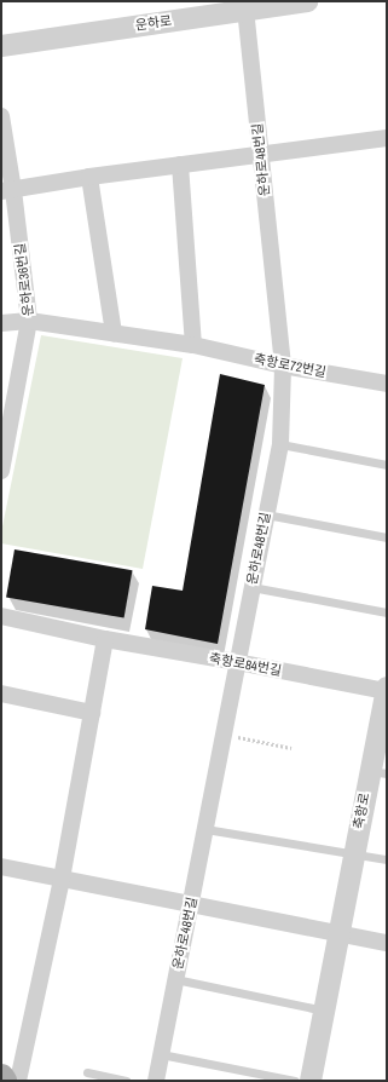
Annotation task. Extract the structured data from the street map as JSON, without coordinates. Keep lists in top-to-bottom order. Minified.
{"streets":{"street":["운하로","운하로48번길","운하로36번길","축항로72번길","축항로84번길","축항로"]},"crossings":[["운하로","운하로48번길"],["운하로48번길","축항로72번길"],["운하로48번길","축항로84번길"],["운하로36번길","축항로72번길"],["축항로84번길","축항로"]]}
